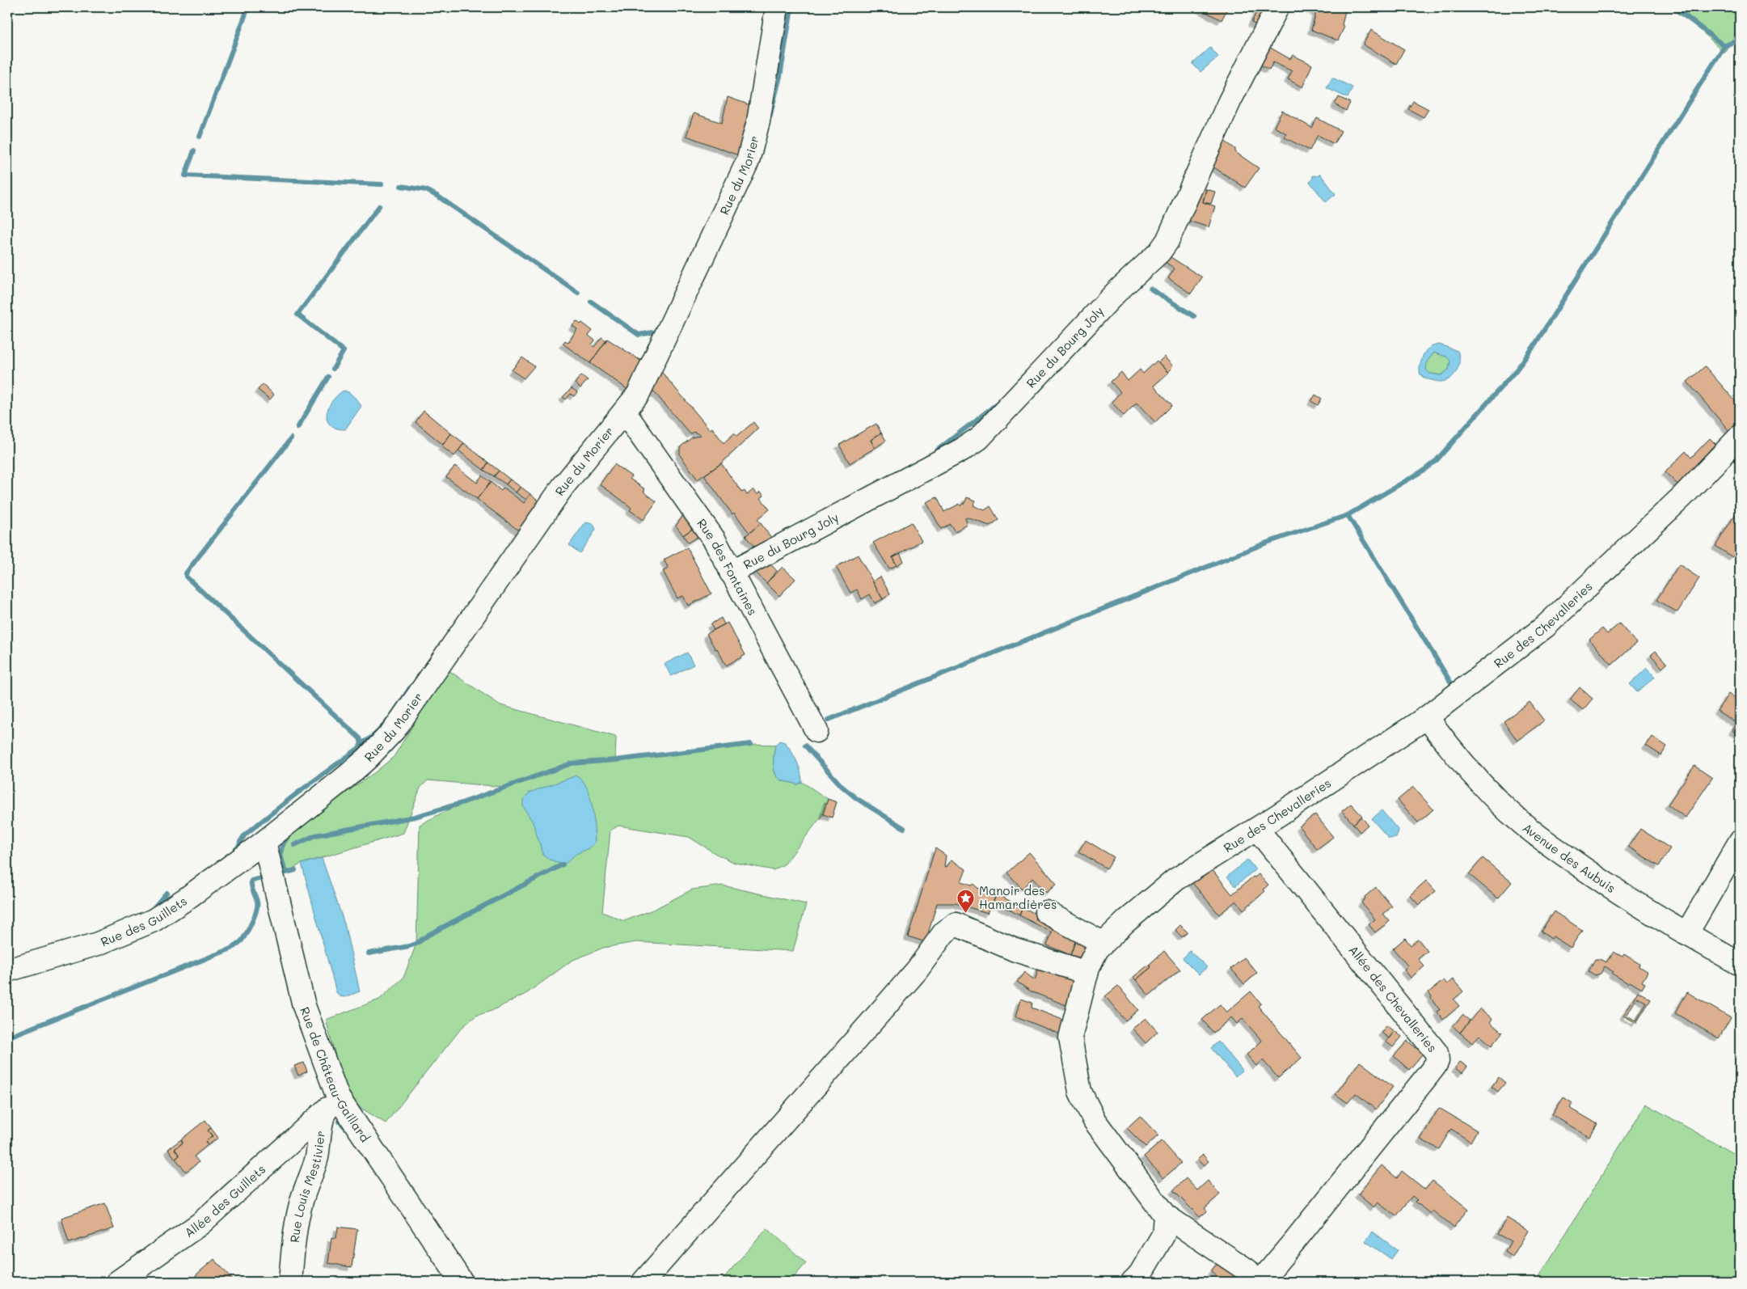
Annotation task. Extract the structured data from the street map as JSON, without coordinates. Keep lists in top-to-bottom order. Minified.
{"streets":{"street":["Rue du Morier","Rue du Bourg Joly","Rue des Fontaines","Rue des Chevalleries","Avenue des Aubuis","Rue des Guillets","Allée des Chevalleries","Rue de Château-Gaillard","Rue Louis Mestivier","Allée des Guillets"]},"crossings":[["Rue du Morier","Rue des Fontaines"],["Rue du Morier","Rue des Guillets"],["Rue du Morier","Rue de Château-Gaillard"],["Rue du Bourg Joly","Rue des Fontaines"],["Rue des Chevalleries","Avenue des Aubuis"],["Rue des Chevalleries","Allée des Chevalleries"],["Rue des Guillets","Rue de Château-Gaillard"],["Rue de Château-Gaillard","Rue Louis Mestivier"],["Rue de Château-Gaillard","Allée des Guillets"],["Rue Louis Mestivier","Allée des Guillets"]],"places":{"place":["Manoir des Hamardières"]}}
